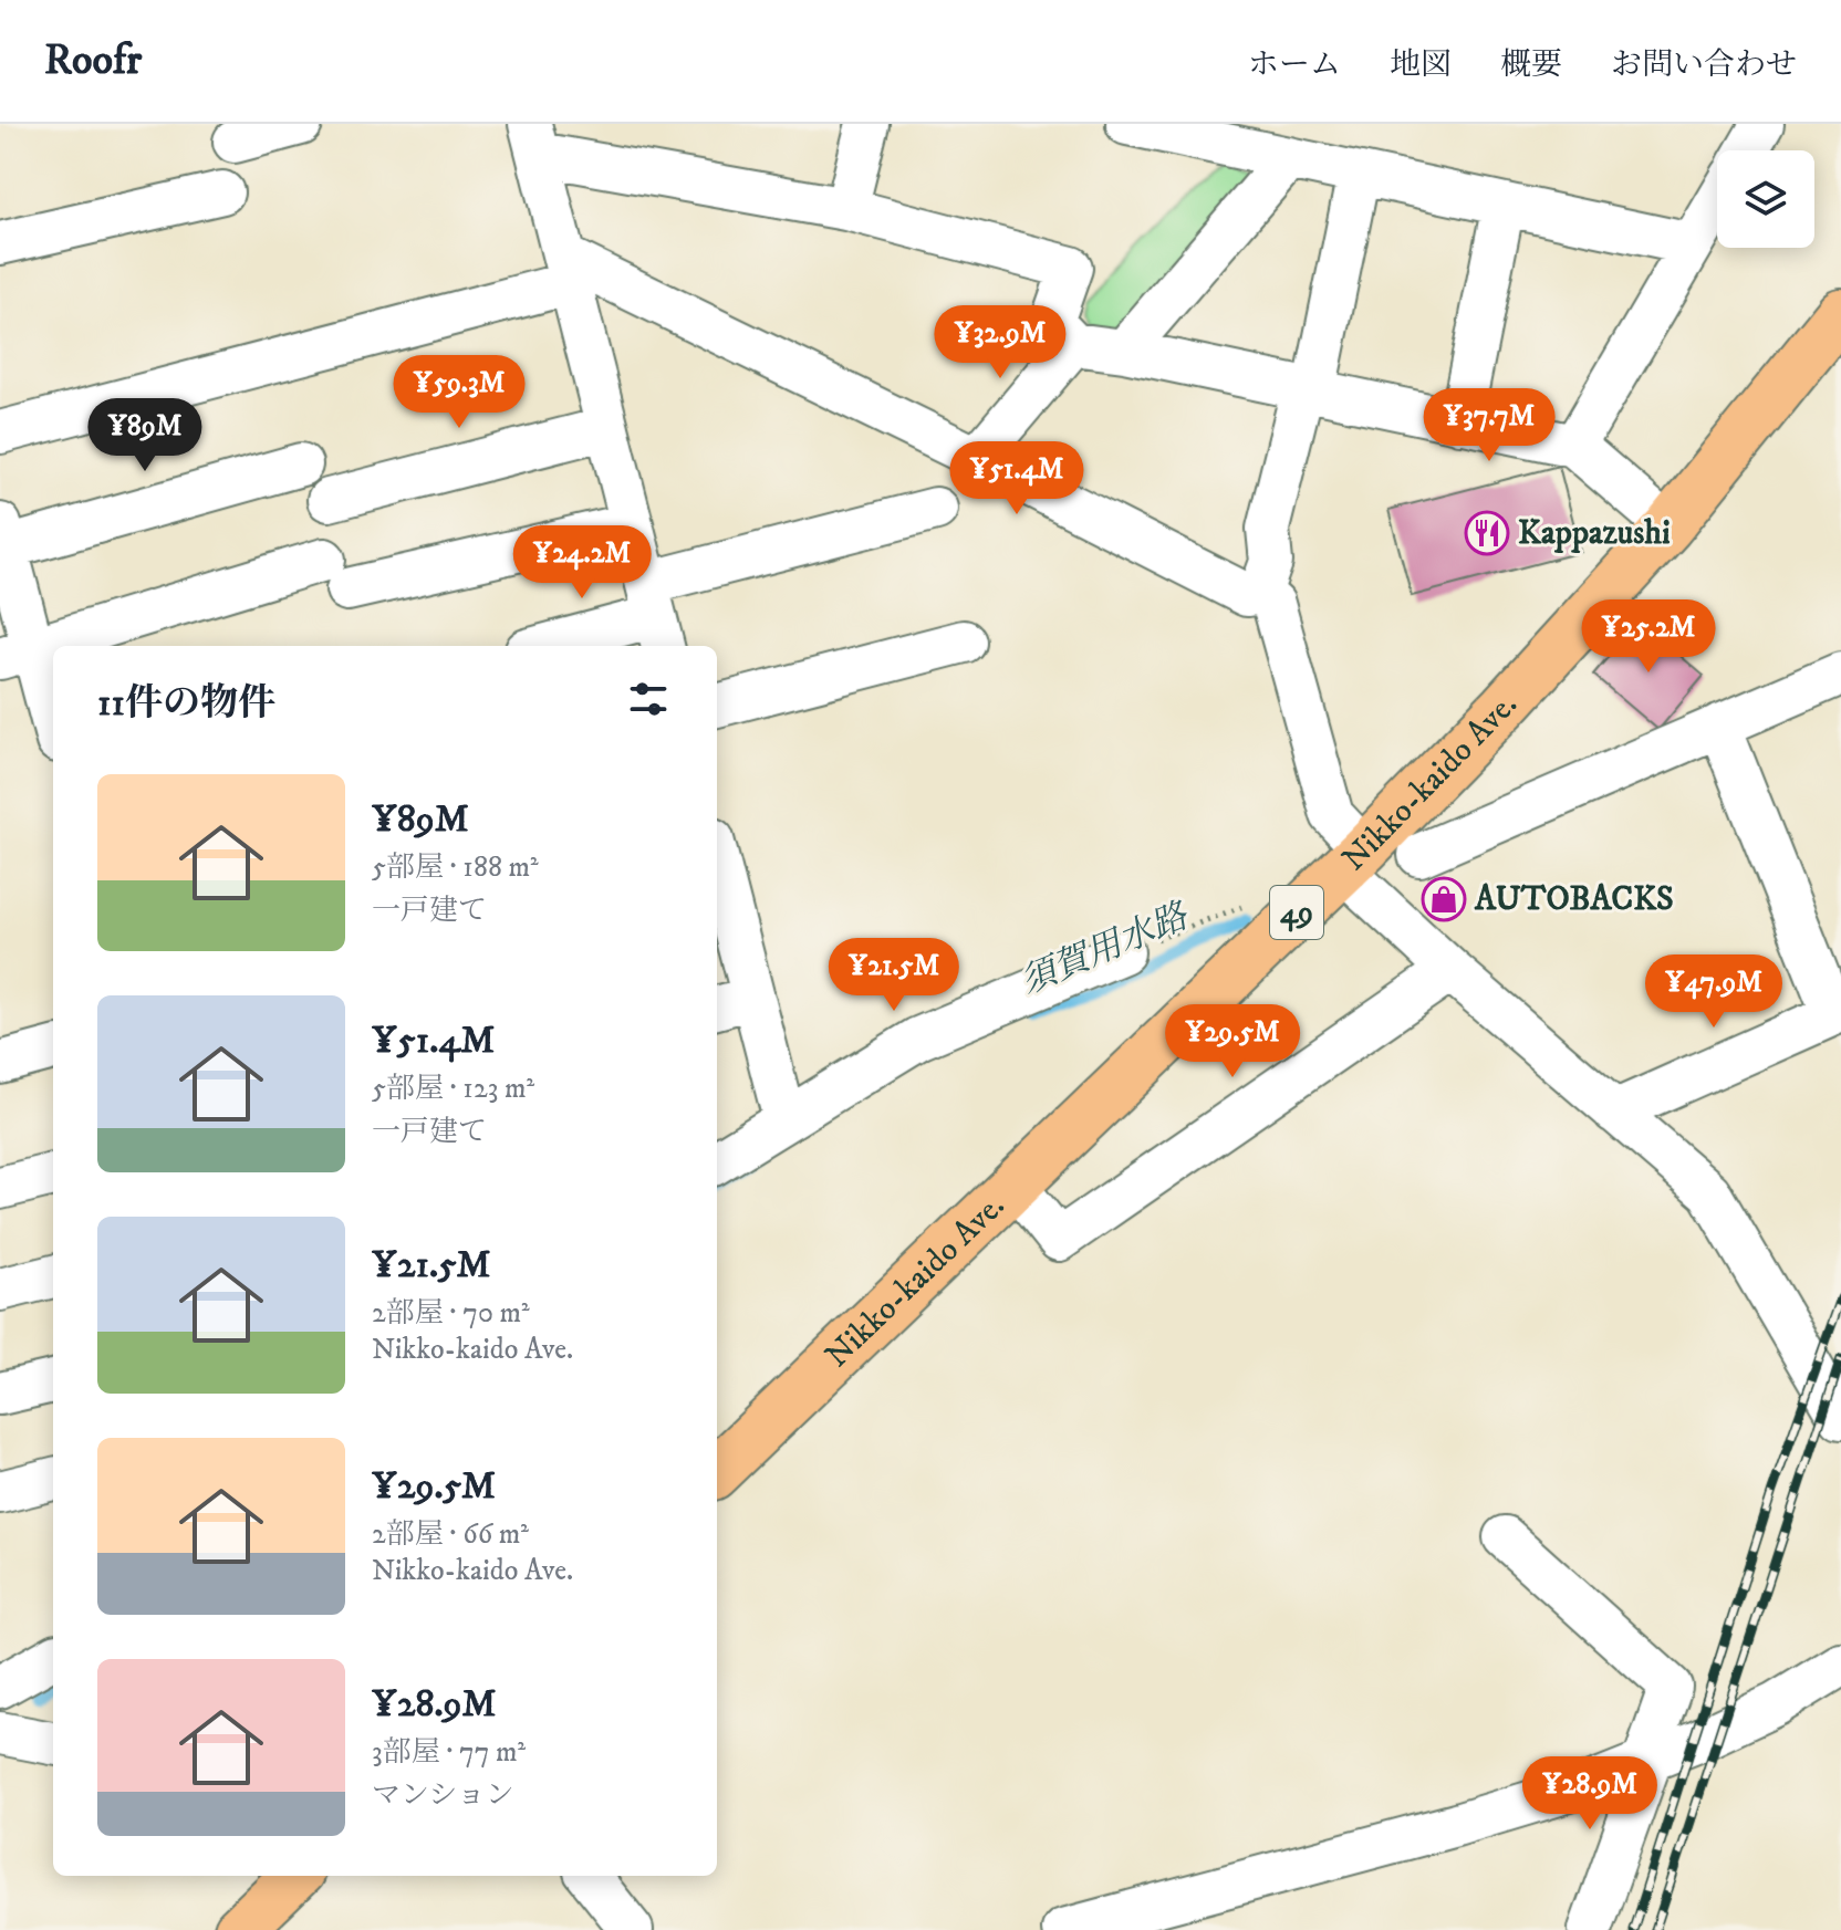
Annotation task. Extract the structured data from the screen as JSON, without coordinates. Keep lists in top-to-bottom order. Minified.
{"streets":{"main road":["Nikko-kaido Ave.","49"]},"water":["須賀用水路"],"places":{"restaurant":["Kappazushi"],"shop":["AUTOBACKS"]},"page":{"header":"Roofr","nav":["ホーム","地図","概要","お問い合わせ"],"price":["¥32.9M","¥59.3M","¥37.7M","¥89M","¥51.4M","¥24.2M","¥25.2M","¥21.5M","¥47.9M","¥29.5M","¥28.9M"],"heading":"11件の物件","list":[{"name":"¥89M","note":"5部屋 · 188 m² · 一戸建て"},{"name":"¥51.4M","note":"5部屋 · 123 m² · 一戸建て"},{"name":"¥21.5M","note":"2部屋 · 70 m² · Nikko-kaido Ave."},{"name":"¥29.5M","note":"2部屋 · 66 m² · Nikko-kaido Ave."},{"name":"¥28.9M","note":"3部屋 · 77 m² · マンション"}]}}
